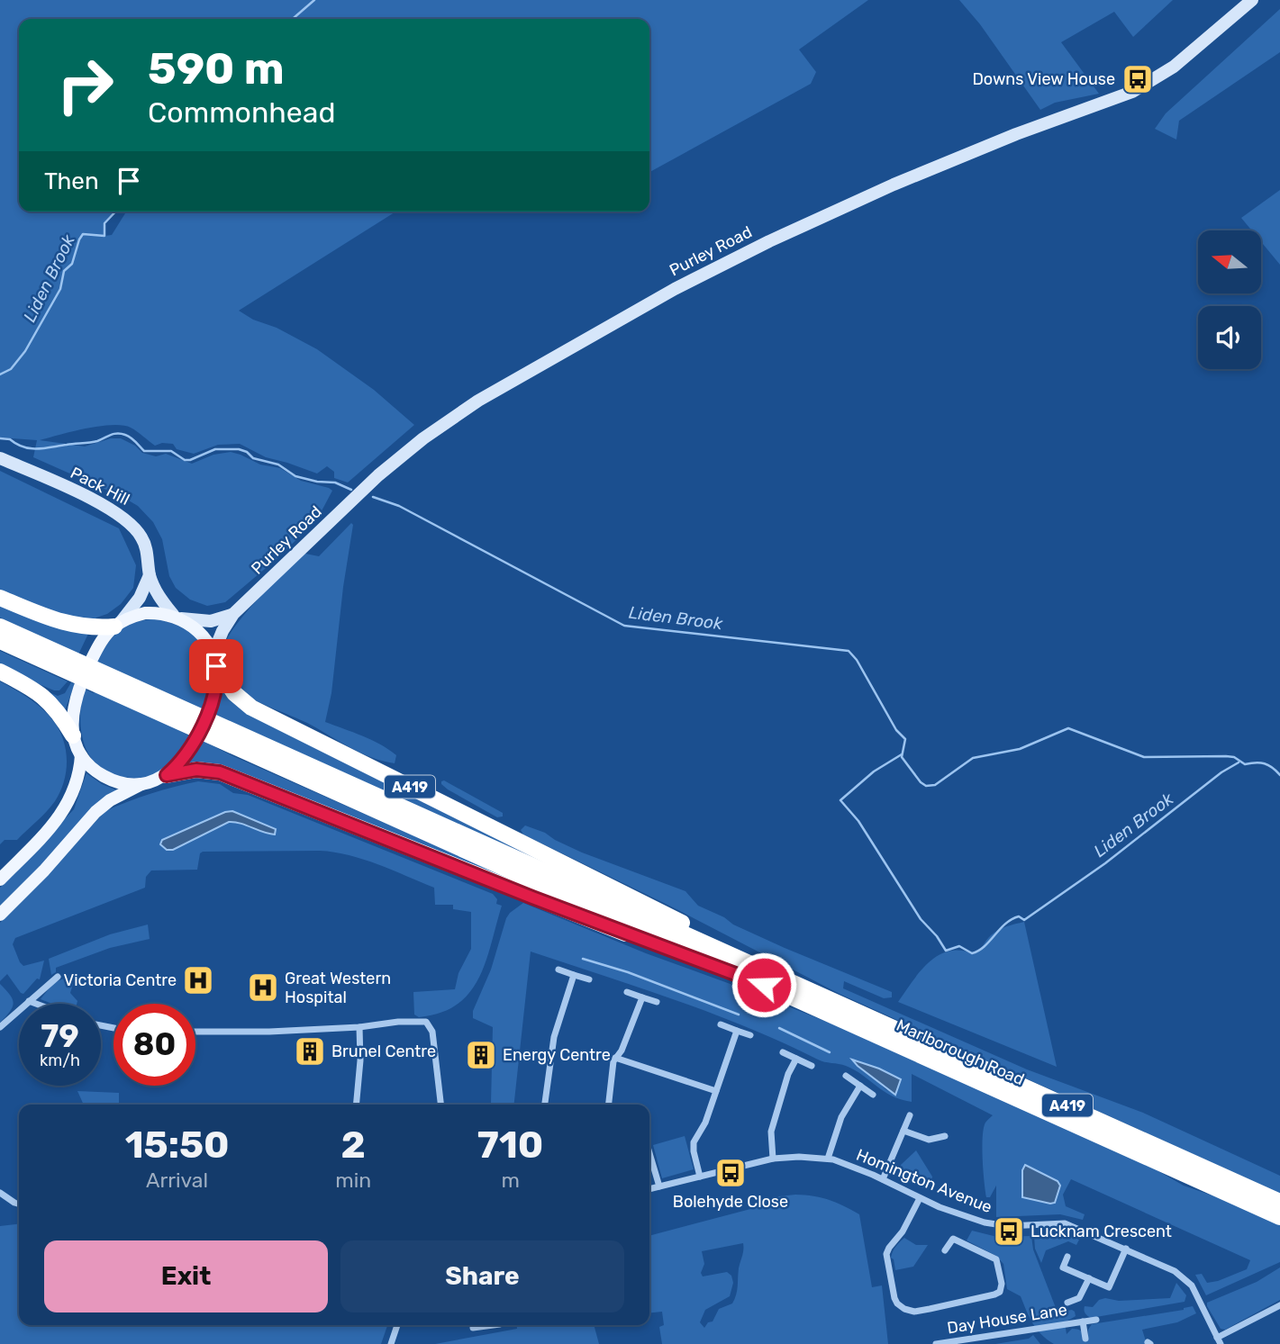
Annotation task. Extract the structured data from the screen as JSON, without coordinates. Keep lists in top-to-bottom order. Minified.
{"streets":{"highway":["A419","Marlborough Road"],"main road":["Purley Road","Pack Hill"],"street":["Homington Avenue","Day House Lane"]},"crossings":[["Purley Road","Pack Hill"],["Purley Road","A419"],["Pack Hill","A419"],["A419","Marlborough Road"]],"water":["Liden Brook"],"places":{"bus stop":["Downs View House","Bolehyde Close","Lucknam Crescent"],"hospital":["Victoria Centre","Great Western Hospital"],"building":["Brunel Centre","Energy Centre"]},"north":"left","page":{"turn":["590 m","Commonhead"],"then":"Then","speed":"79 km/h","limit":"80","eta":["15:50","Arrival","2","min","710","m"],"buttons":["Exit","Share"]}}
